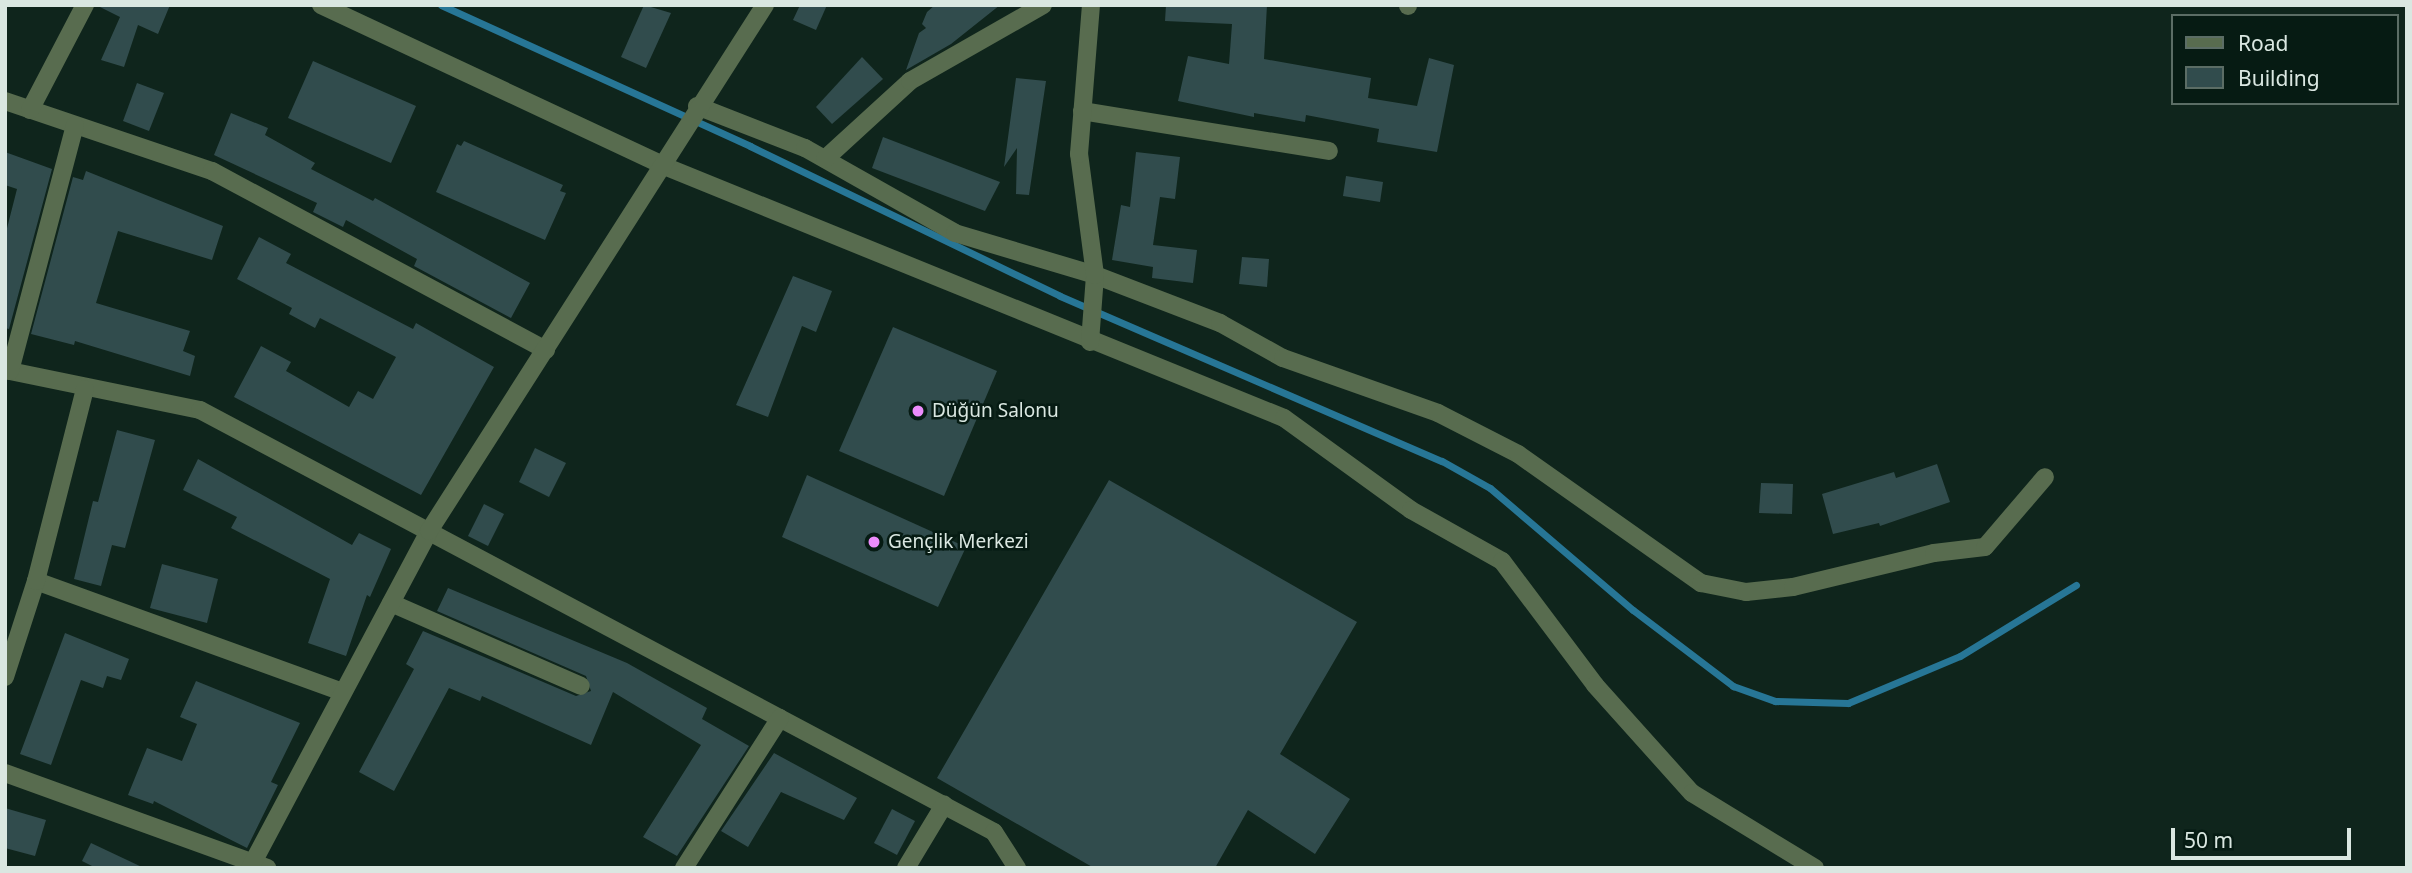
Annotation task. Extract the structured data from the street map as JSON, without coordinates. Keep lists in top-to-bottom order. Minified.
{"places":["Düğün Salonu","Gençlik Merkezi"],"legend":["Road","Building"],"scale_bar":"50 m"}
